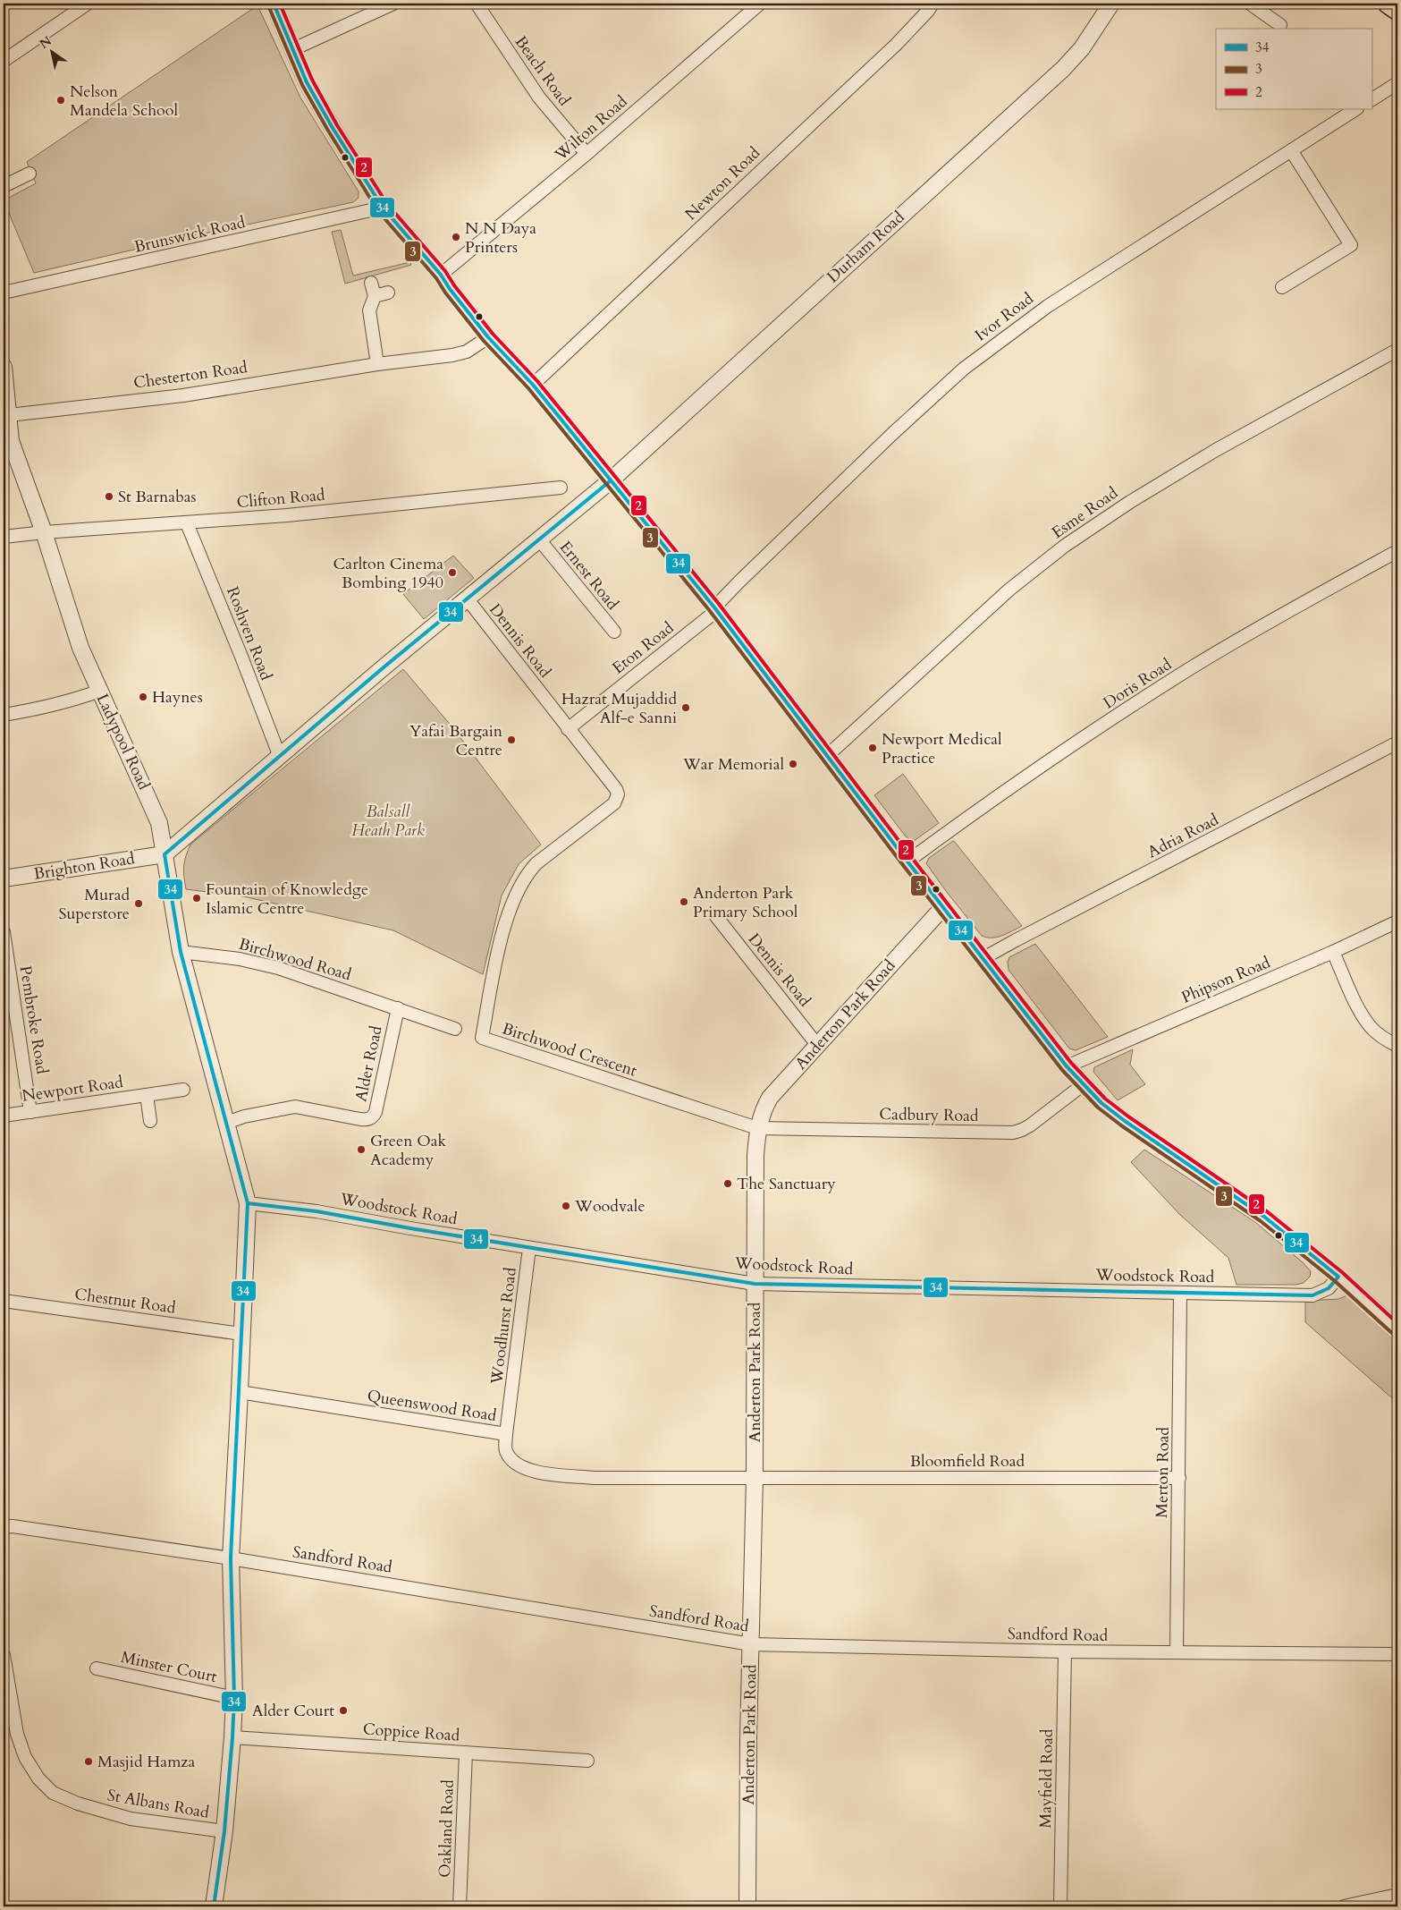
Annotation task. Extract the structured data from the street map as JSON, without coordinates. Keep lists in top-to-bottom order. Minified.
{"streets":{"street":["Beach Road","Wilton Road","Newton Road","Brunswick Road","Durham Road","Ivor Road","Chesterton Road","Clifton Road","Esme Road","Ernest Road","Roshven Road","Dennis Road","Eton Road","Doris Road","Ladypool Road","Adria Road","Brighton Road","Birchwood Road","Phipson Road","Anderton Park Road","Pembroke Road","Birchwood Crescent","Alder Road","Newport Road","Cadbury Road","Woodstock Road","Chestnut Road","Woodhurst Road","Queenswood Road","Bloomfield Road","Merton Road","Sandford Road","Minster Court","Coppice Road","Mayfield Road","St Albans Road","Oakland Road"]},"crossings":[["Beach Road","Wilton Road"],["Durham Road","Ernest Road"],["Durham Road","Roshven Road"],["Durham Road","Dennis Road"],["Durham Road","Ladypool Road"],["Durham Road","Brighton Road"],["Ivor Road","Eton Road"],["Chesterton Road","Ladypool Road"],["Clifton Road","Roshven Road"],["Clifton Road","Ladypool Road"],["Dennis Road","Eton Road"],["Dennis Road","Anderton Park Road"],["Dennis Road","Birchwood Crescent"],["Ladypool Road","Brighton Road"],["Ladypool Road","Birchwood Road"],["Ladypool Road","Alder Road"],["Ladypool Road","Woodstock Road"],["Ladypool Road","Chestnut Road"],["Ladypool Road","Queenswood Road"],["Ladypool Road","Sandford Road"],["Ladypool Road","Minster Court"],["Ladypool Road","Coppice Road"],["Ladypool Road","St Albans Road"],["Birchwood Road","Alder Road"],["Anderton Park Road","Birchwood Crescent"],["Anderton Park Road","Cadbury Road"],["Anderton Park Road","Woodstock Road"],["Anderton Park Road","Queenswood Road"],["Anderton Park Road","Bloomfield Road"],["Anderton Park Road","Sandford Road"],["Pembroke Road","Newport Road"],["Birchwood Crescent","Cadbury Road"],["Woodstock Road","Woodhurst Road"],["Woodstock Road","Merton Road"],["Woodhurst Road","Queenswood Road"],["Queenswood Road","Bloomfield Road"],["Bloomfield Road","Merton Road"],["Merton Road","Sandford Road"],["Sandford Road","Mayfield Road"],["Coppice Road","Oakland Road"]],"parks":["Balsall Heath Park"],"places":["Nelson Mandela School","N N Daya Printers","St Barnabas","Carlton Cinema Bombing 1940","Haynes","Hazrat Mujaddid Alf-e Sanni","Yafai Bargain Centre","Newport Medical Practice","War Memorial","Fountain of Knowledge Islamic Centre","Anderton Park Primary School","Murad Superstore","Green Oak Academy","The Sanctuary","Woodvale","Alder Court","Masjid Hamza"],"lines":["transit line 34","transit line 2","transit line 3"],"legend":["34","3","2"],"north":"top left"}
